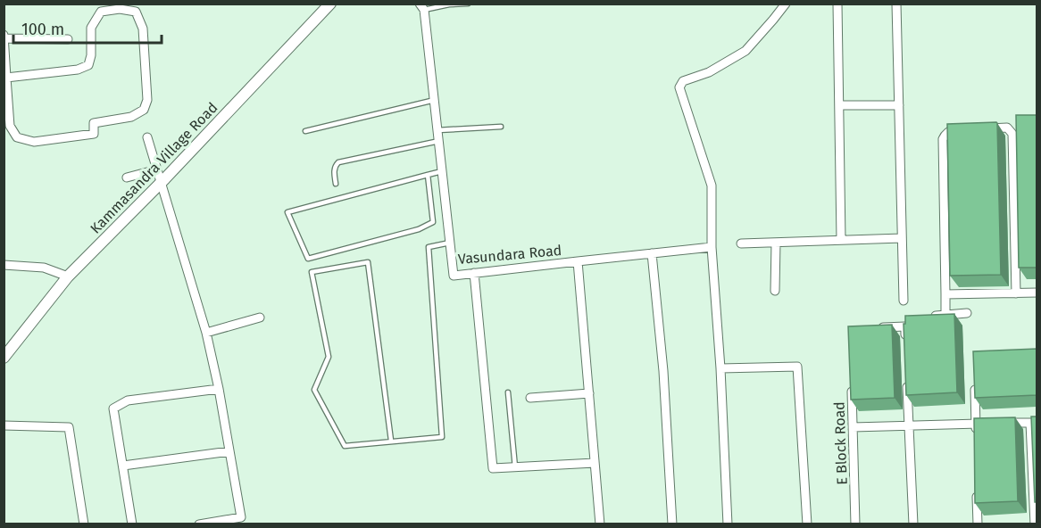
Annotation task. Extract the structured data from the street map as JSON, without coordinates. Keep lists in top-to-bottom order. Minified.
{"streets":{"street":["Kammasandra Village Road","Vasundara Road","E Block Road"]},"scale_bar":"100 m"}
